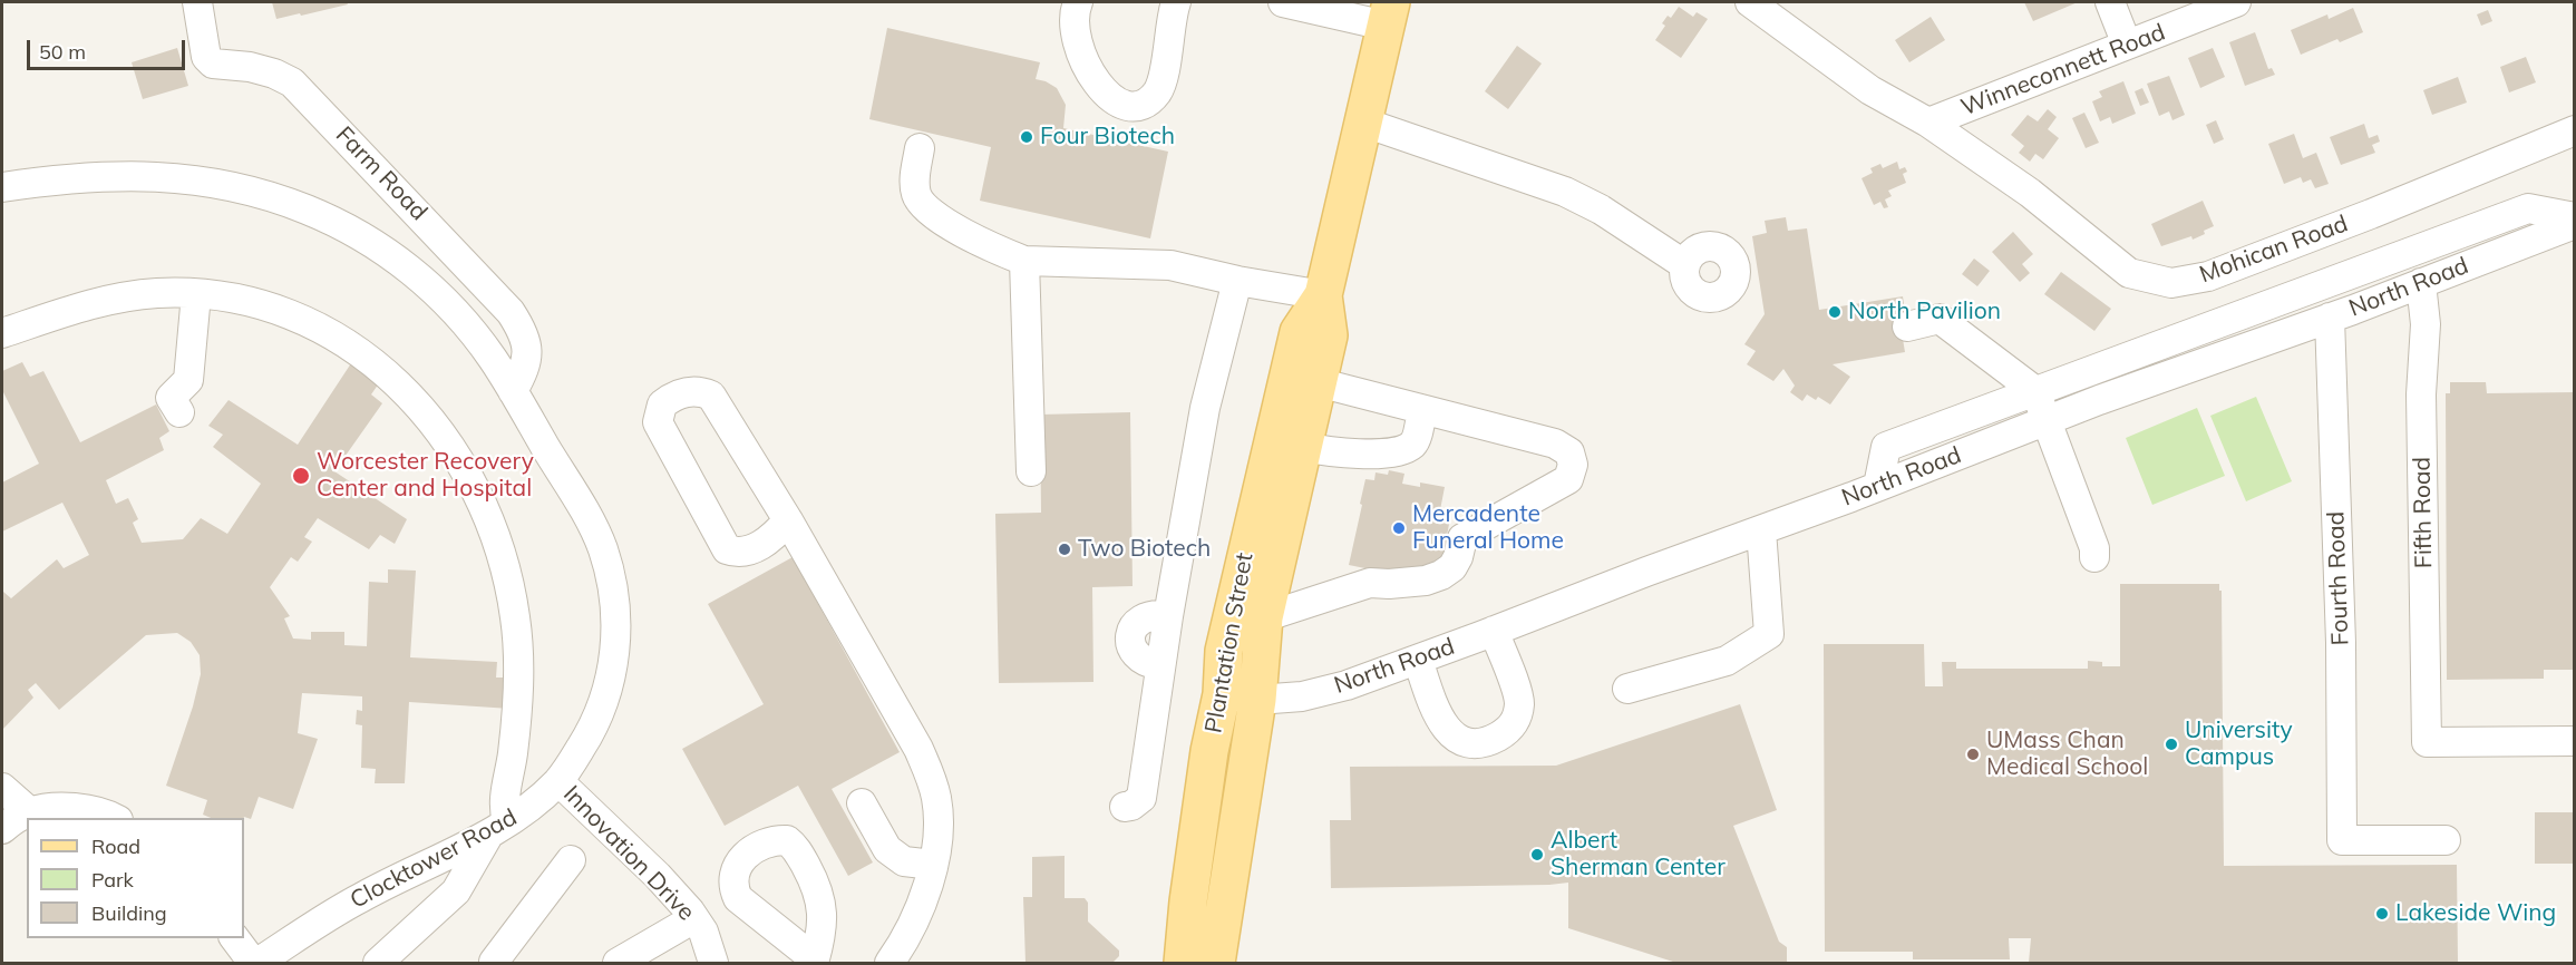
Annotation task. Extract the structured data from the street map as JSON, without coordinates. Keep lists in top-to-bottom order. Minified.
{"streets":{"main road":["Plantation Street"],"street":["Winneconnett Road","Farm Road","Mohican Road","North Road","Fifth Road","Fourth Road","Innovation Drive","Clocktower Road"]},"crossings":[["Winneconnett Road","Mohican Road"],["Farm Road","Clocktower Road"],["North Road","Fifth Road"],["North Road","Fourth Road"],["North Road","Plantation Street"],["Innovation Drive","Clocktower Road"]],"places":["Four Biotech","North Pavilion","Worcester Recovery Center and Hospital","Mercadente Funeral Home","Two Biotech","University Campus","UMass Chan Medical School","Albert Sherman Center","Lakeside Wing"],"legend":["Road","Park","Building"],"scale_bar":"50 m"}
